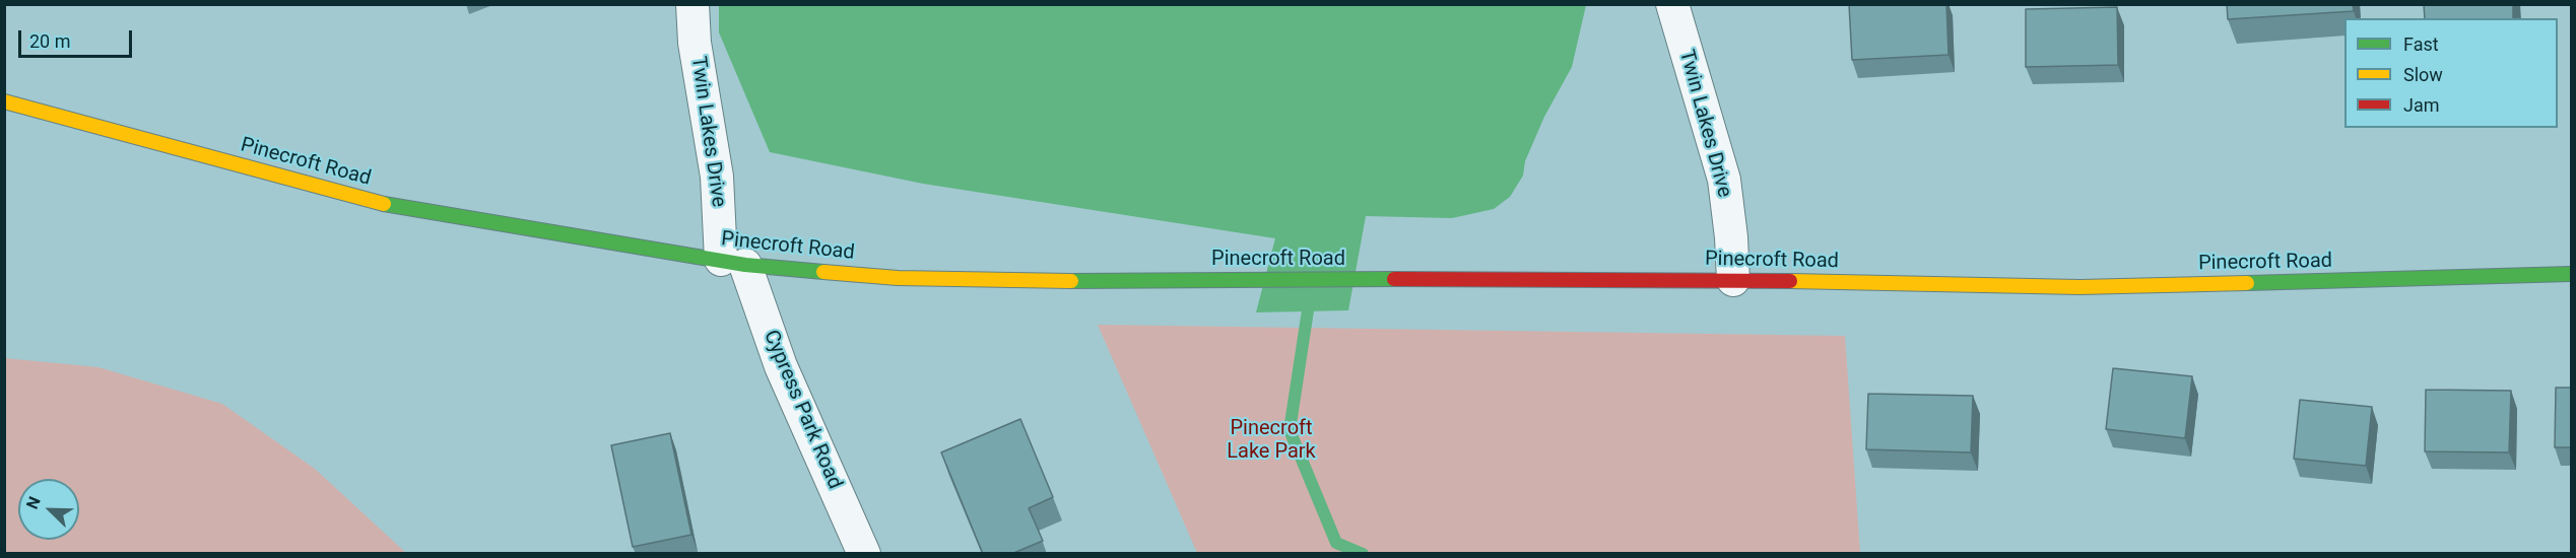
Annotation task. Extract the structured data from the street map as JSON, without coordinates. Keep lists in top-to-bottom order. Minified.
{"streets":{"street":["Twin Lakes Drive","Pinecroft Road","Cypress Park Road"]},"crossings":[["Twin Lakes Drive","Pinecroft Road"],["Twin Lakes Drive","Cypress Park Road"],["Pinecroft Road","Cypress Park Road"]],"parks":["Pinecroft Lake Park"],"legend":["Fast","Slow","Jam"],"scale_bar":"20 m","north":"top left"}
